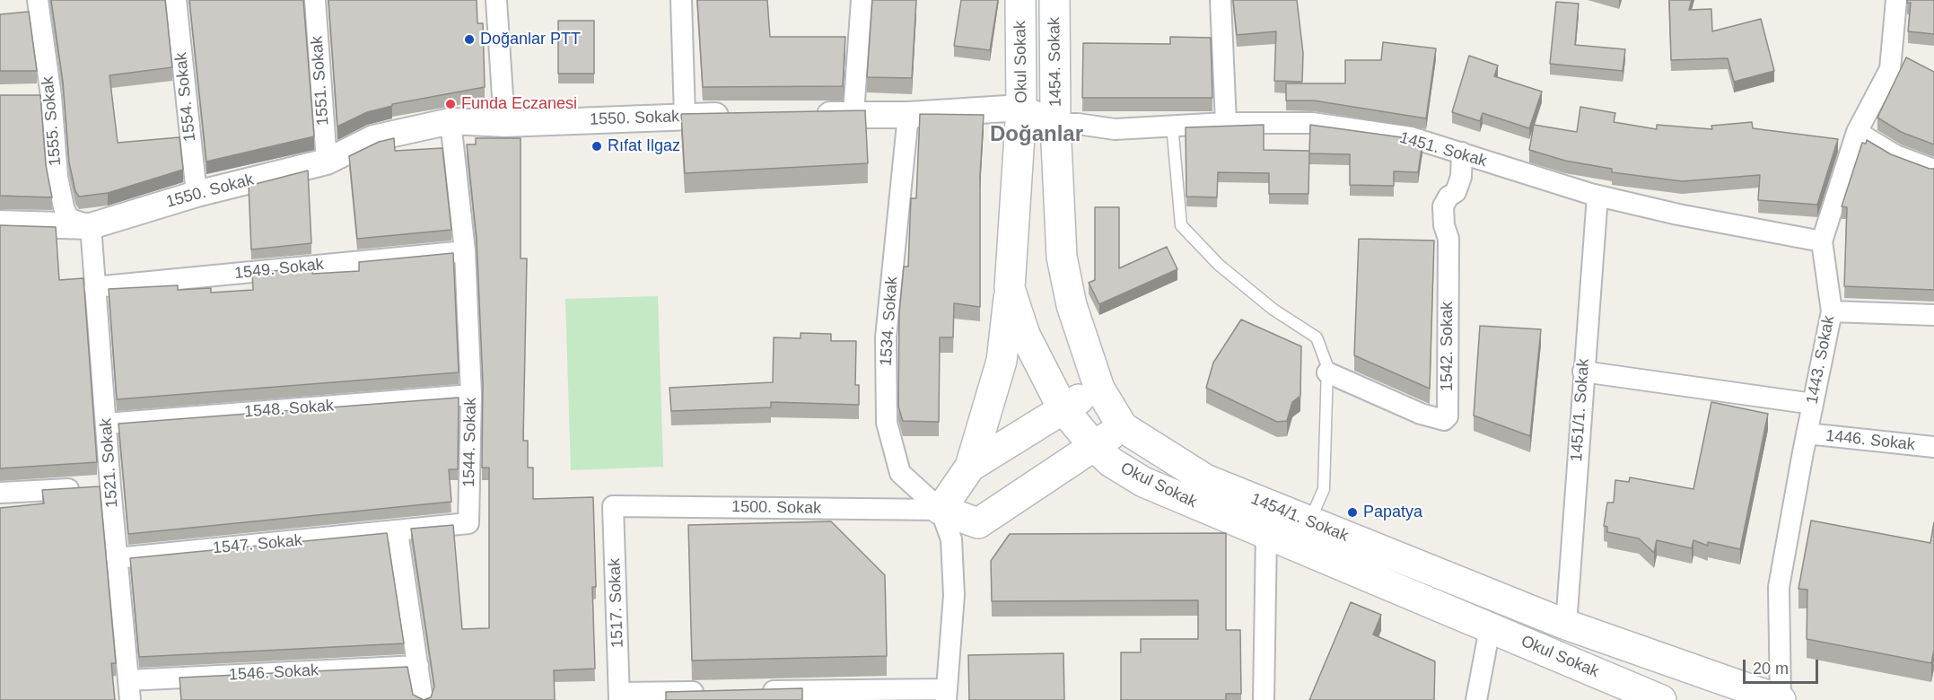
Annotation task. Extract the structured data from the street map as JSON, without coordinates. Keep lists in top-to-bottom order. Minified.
{"streets":{"main road":["Okul Sokak","1454. Sokak","1454/1. Sokak"],"street":["1551. Sokak","1554. Sokak","1550. Sokak","1555. Sokak","1451. Sokak","1549. Sokak","1534. Sokak","1542. Sokak","1443. Sokak","1548. Sokak","1451/1. Sokak","1446. Sokak","1544. Sokak","1521. Sokak","1500. Sokak","1547. Sokak","1517. Sokak","1546. Sokak"]},"crossings":[["1454. Sokak","1451. Sokak"],["1454. Sokak","1454/1. Sokak"],["1551. Sokak","1550. Sokak"],["1554. Sokak","1550. Sokak"],["1550. Sokak","1555. Sokak"],["1550. Sokak","1544. Sokak"],["1550. Sokak","1521. Sokak"],["1555. Sokak","1521. Sokak"],["1451. Sokak","1542. Sokak"],["1451. Sokak","1443. Sokak"],["1451. Sokak","1451/1. Sokak"],["1451. Sokak","1454/1. Sokak"],["1549. Sokak","1544. Sokak"],["1549. Sokak","1521. Sokak"],["1534. Sokak","1500. Sokak"],["1443. Sokak","1446. Sokak"],["1443. Sokak","1454/1. Sokak"],["1548. Sokak","1544. Sokak"],["1548. Sokak","1521. Sokak"],["1451/1. Sokak","1454/1. Sokak"],["1544. Sokak","1547. Sokak"],["1521. Sokak","1547. Sokak"],["1521. Sokak","1546. Sokak"],["1500. Sokak","1517. Sokak"]],"districts":["Doğanlar"],"places":["Doğanlar PTT","Funda Eczanesi","Rıfat Ilgaz","Papatya"],"scale_bar":"20 m"}
